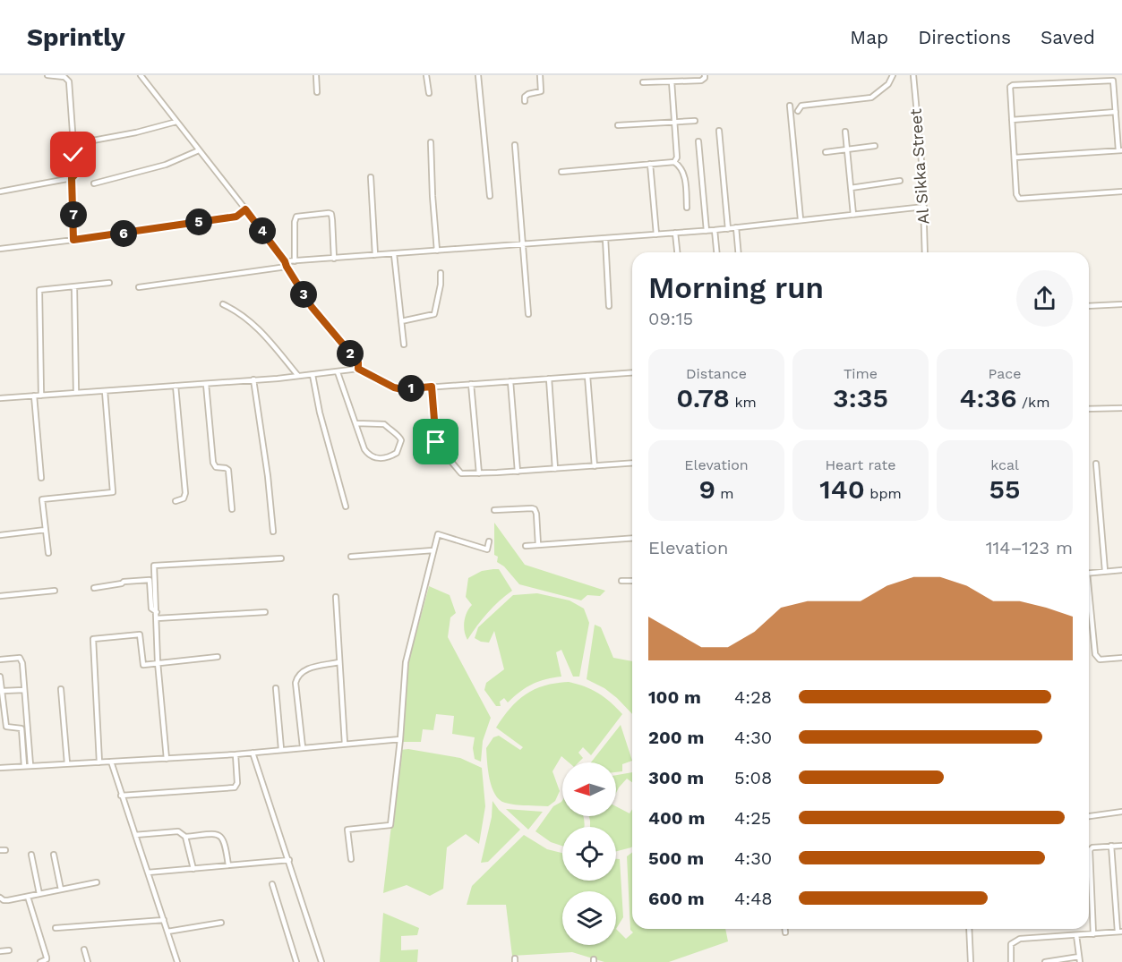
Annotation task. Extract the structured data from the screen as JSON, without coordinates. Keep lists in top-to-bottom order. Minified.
{"streets":{"street":["Al Sikka Street"]},"north":"left","page":{"header":"Sprintly","nav":["Map","Directions","Saved"],"pins":["7","5","4","6","3","2","1"],"heading":["Morning run","09:15"],"stats":[["Distance","0.78 km"],["Time","3:35"],["Pace","4:36 /km"],["Elevation","9 m"],["Heart rate","140 bpm"],["kcal","55"]],"chart":["Elevation","114–123 m"],"list":[{"name":"100 m","note":"4:28"},{"name":"200 m","note":"4:30"},{"name":"300 m","note":"5:08"},{"name":"400 m","note":"4:25"},{"name":"500 m","note":"4:30"},{"name":"600 m","note":"4:48"}]}}
